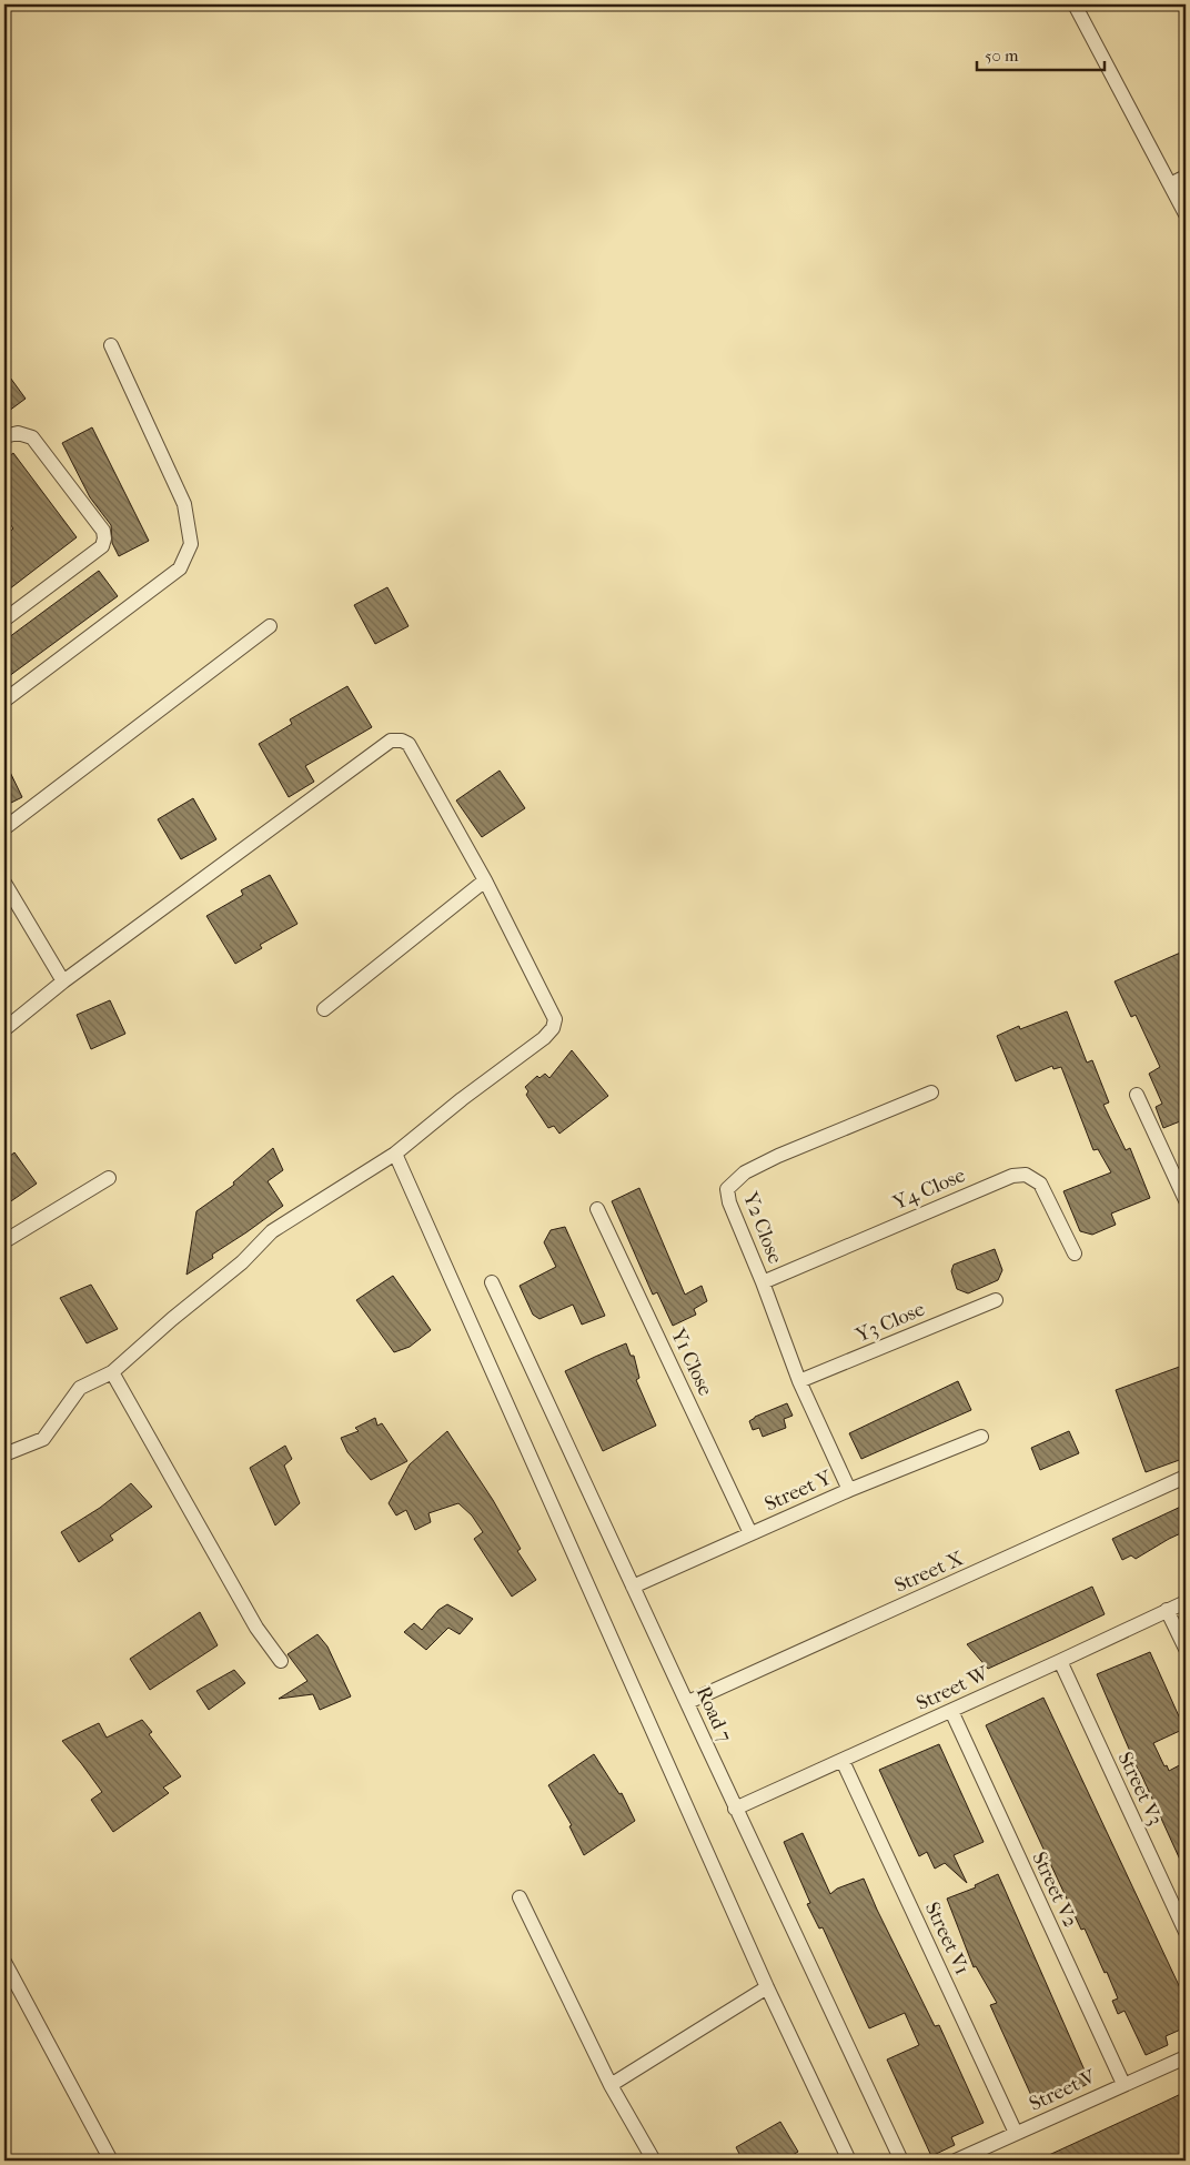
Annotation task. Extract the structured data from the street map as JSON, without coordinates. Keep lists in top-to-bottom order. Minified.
{"streets":{"street":["Y4 Close","Y2 Close","Y3 Close","Y1 Close","Street Y","Street X","Street W","Road 7","Street V3","Street V2","Street V1","Street V"]},"crossings":[["Y4 Close","Y2 Close"],["Y2 Close","Y3 Close"],["Y2 Close","Street Y"],["Y1 Close","Street Y"],["Street Y","Road 7"],["Street X","Road 7"],["Street W","Road 7"],["Street W","Street V3"],["Street W","Street V2"],["Street W","Street V1"],["Street V2","Street V"],["Street V1","Street V"]],"scale_bar":"50 m"}
